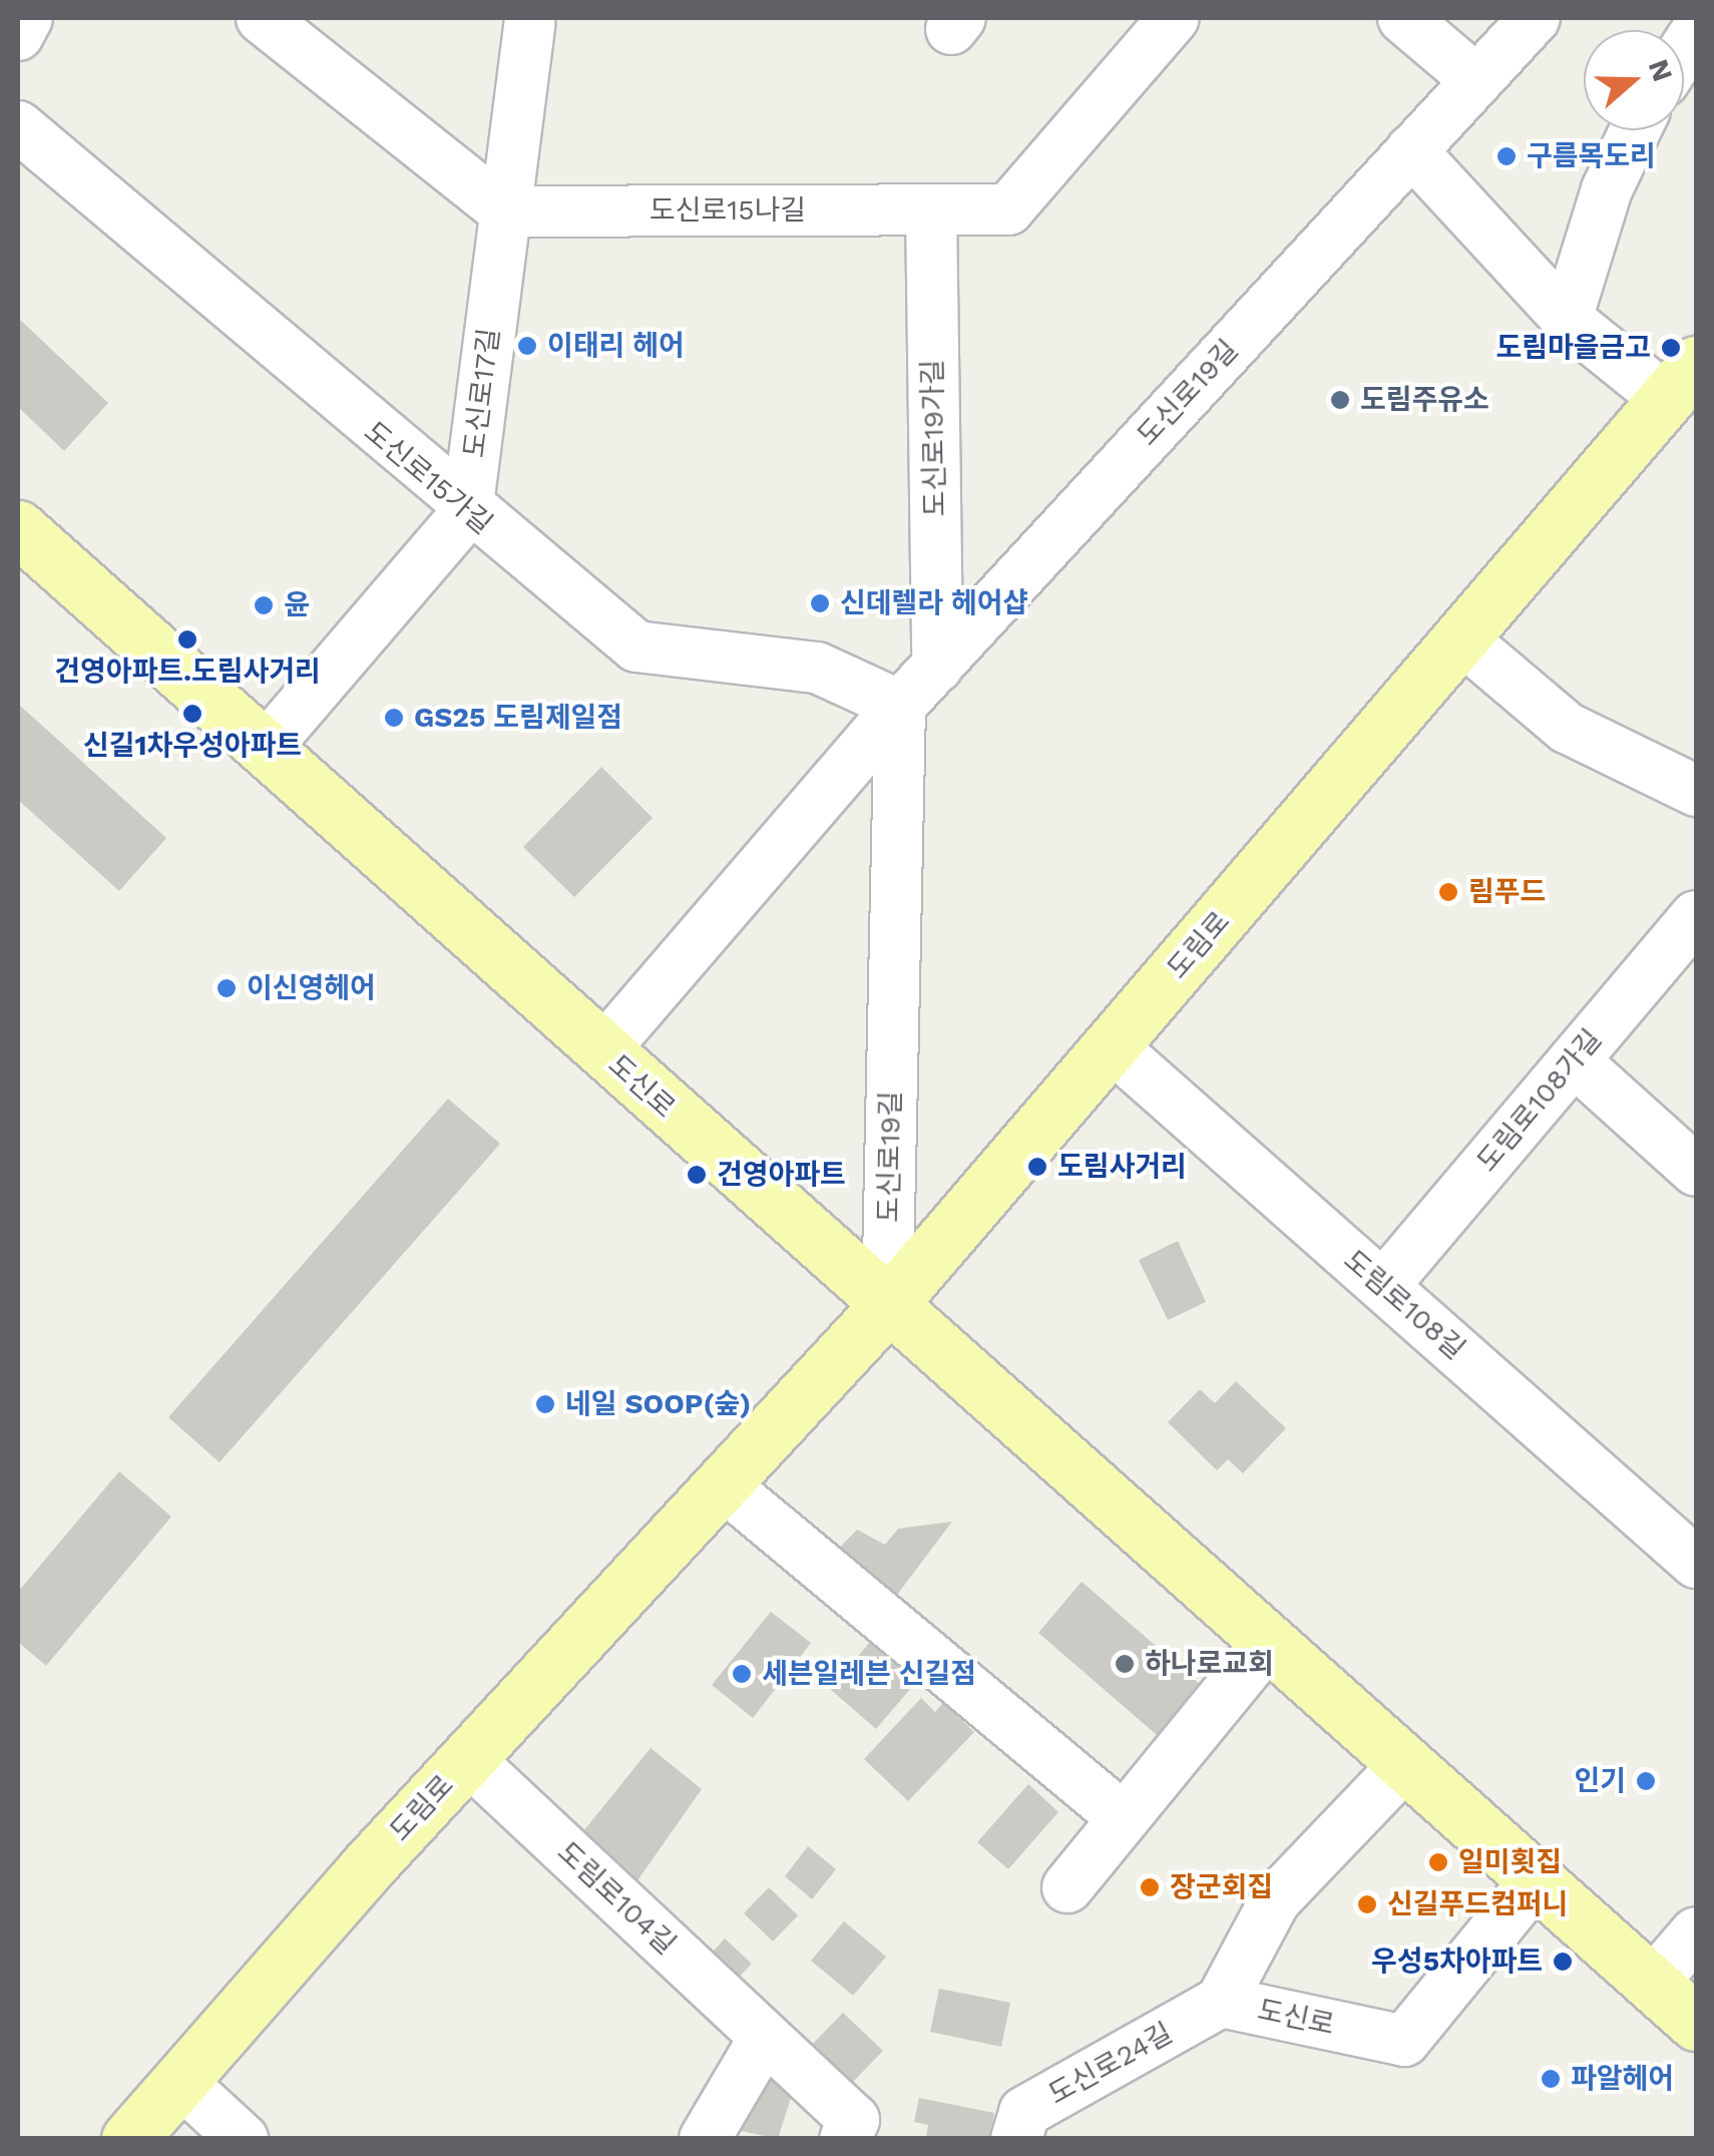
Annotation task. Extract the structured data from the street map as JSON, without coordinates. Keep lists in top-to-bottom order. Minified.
{"streets":{"main road":["도림로","도신로"],"street":["도신로15나길","도신로17길","도신로19길","도신로19가길","도신로15가길","도림로108가길","도림로108길","도림로104길","도신로24길"]},"crossings":[["도신로15나길","도신로17길"],["도신로15나길","도신로19가길"],["도신로17길","도신로15가길"],["도신로19길","도신로19가길"],["도신로19길","도신로15가길"],["도신로19길","도림로"],["도신로19길","도신로"],["도림로","도신로"],["도림로","도림로108길"],["도림로","도림로104길"],["도신로","도신로24길"],["도림로108가길","도림로108길"]],"places":["구름목도리","이태리 헤어","도림마을금고","도림주유소","신데렐라 헤어샵","윤","건영아파트.도림사거리","신길1차우성아파트","GS25 도림제일점","림푸드","이신영헤어","도림사거리","건영아파트","네일 SOOP(숲)","하나로교회","세븐일레븐 신길점","인기","일미횟집","장군회집","신길푸드컴퍼니","우성5차아파트","파알헤어"],"north":"right"}
